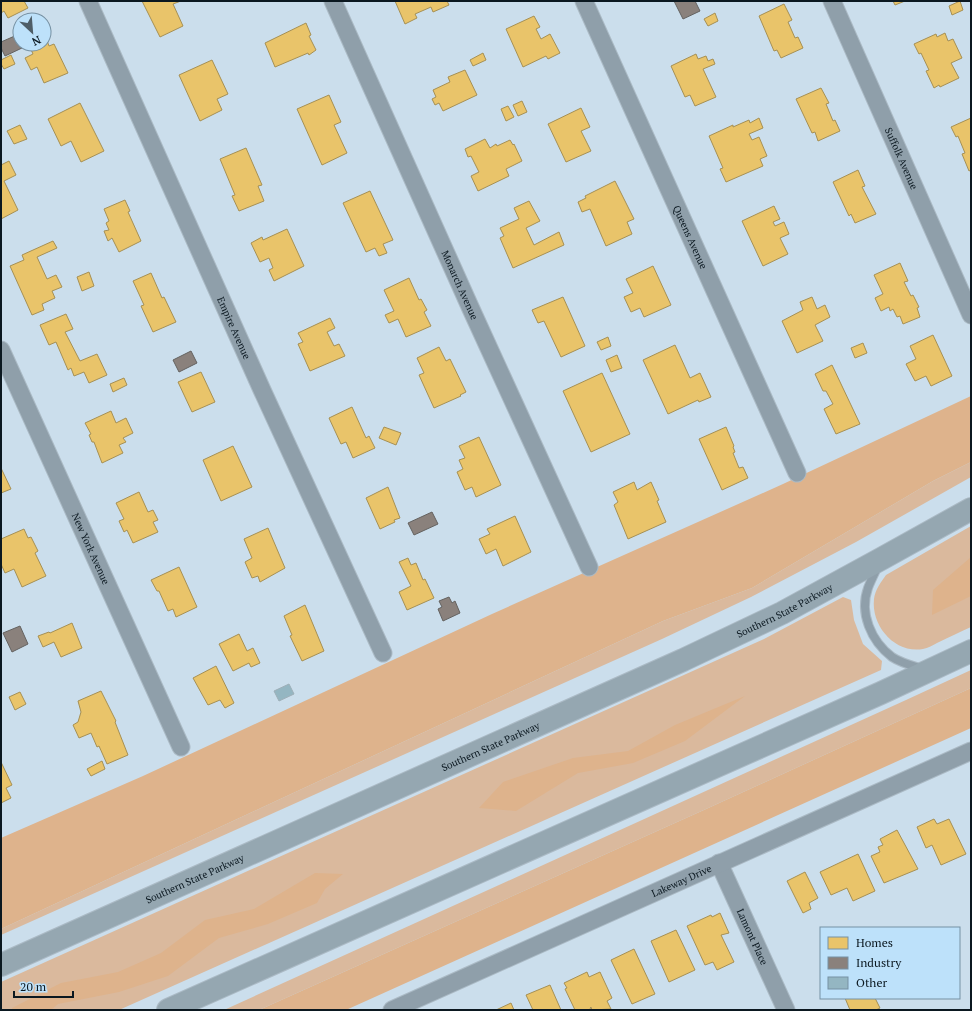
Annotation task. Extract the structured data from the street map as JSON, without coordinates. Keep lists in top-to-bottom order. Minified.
{"streets":{"highway":["Southern State Parkway"],"street":["Suffolk Avenue","Queens Avenue","Monarch Avenue","Empire Avenue","New York Avenue","Lakeway Drive","Lamont Place"]},"crossings":[["Lakeway Drive","Lamont Place"]],"legend":["Homes","Industry","Other"],"scale_bar":"20 m","north":"bottom right"}
